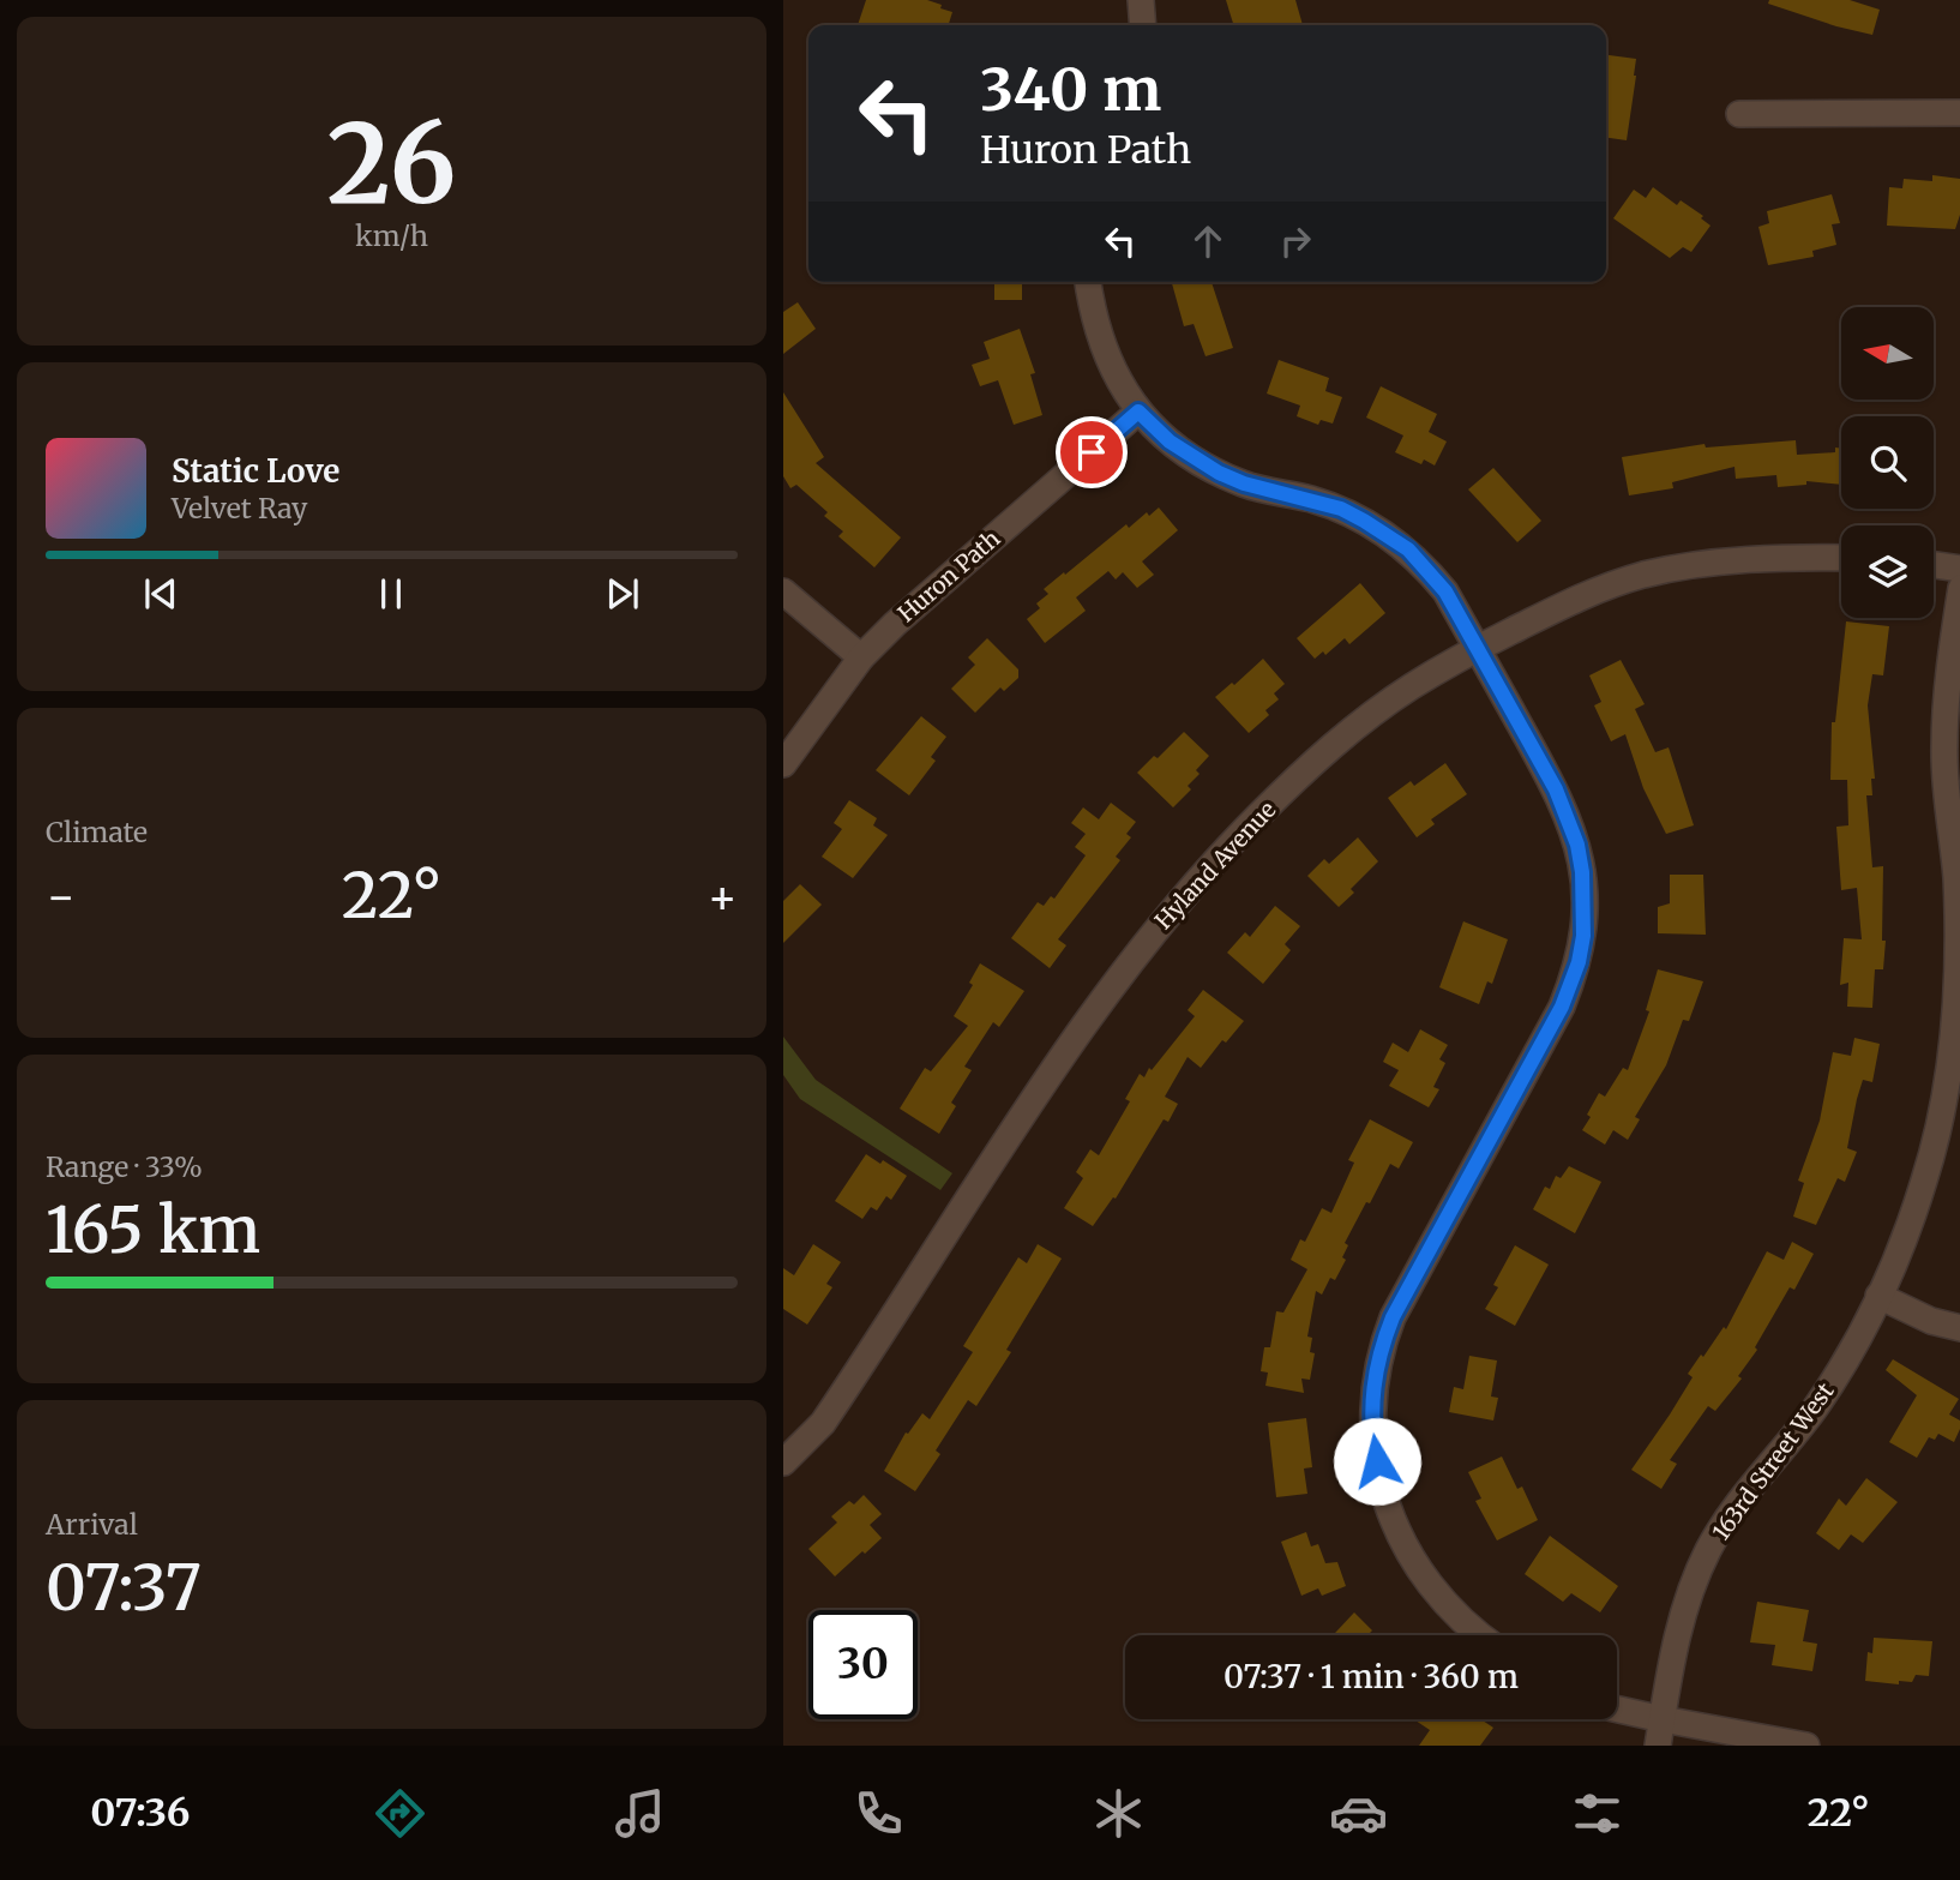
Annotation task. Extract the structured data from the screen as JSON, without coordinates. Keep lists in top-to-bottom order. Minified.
{"streets":{"street":["Huron Path","Hyland Avenue","163rd Street West"]},"north":"left","page":{"tile":[["26","km/h"],"Climate",["Range · 33%","165 km"],["Arrival","07:37"]],"turn":["340 m","Huron Path"],"song":["Static Love","Velvet Ray"],"heat":["−","22°","+"],"limit":"30","trip":"07:37 · 1 min · 360 m","tabs":["07:36","22°"]}}
